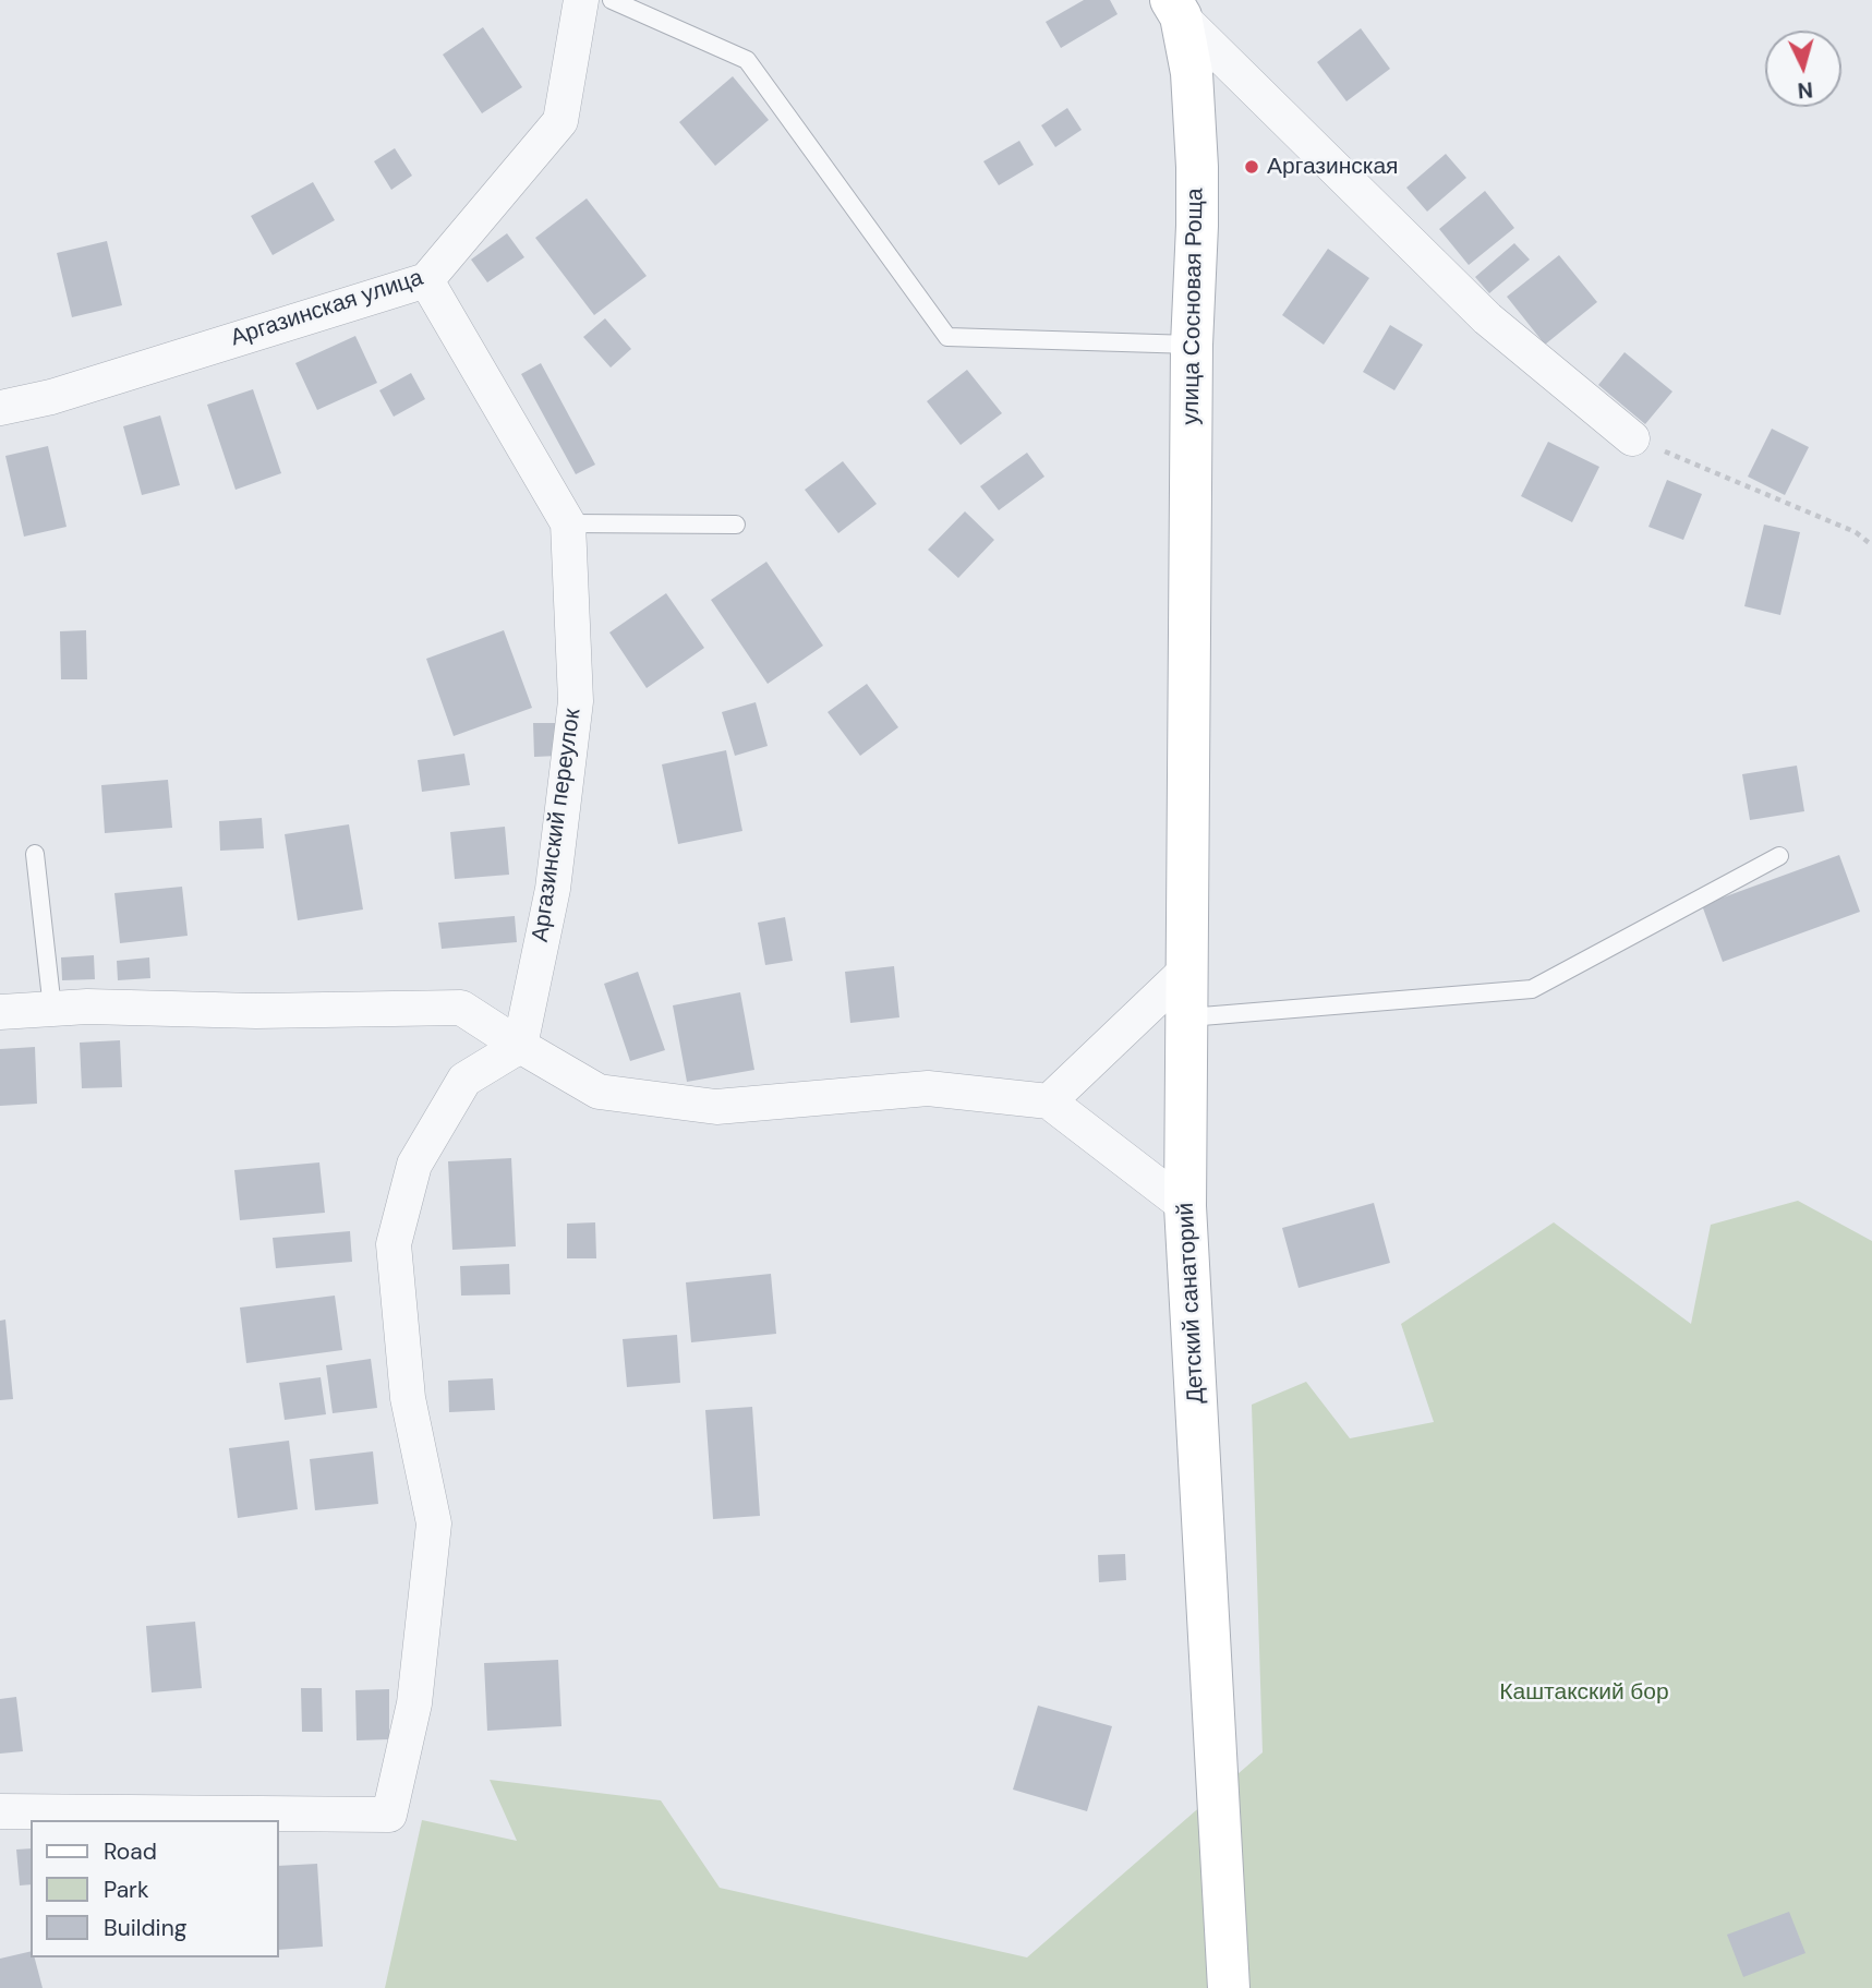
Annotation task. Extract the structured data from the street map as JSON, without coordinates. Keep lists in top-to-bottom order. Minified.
{"streets":{"main road":["улица Сосновая Роща","Детский санаторий"],"street":["Аргазинская улица","Аргазинский переулок"]},"crossings":[["улица Сосновая Роща","Детский санаторий"],["Аргазинская улица","Аргазинский переулок"]],"parks":["Каштакский бор"],"places":["Аргазинская"],"legend":["Road","Park","Building"],"north":"bottom"}
